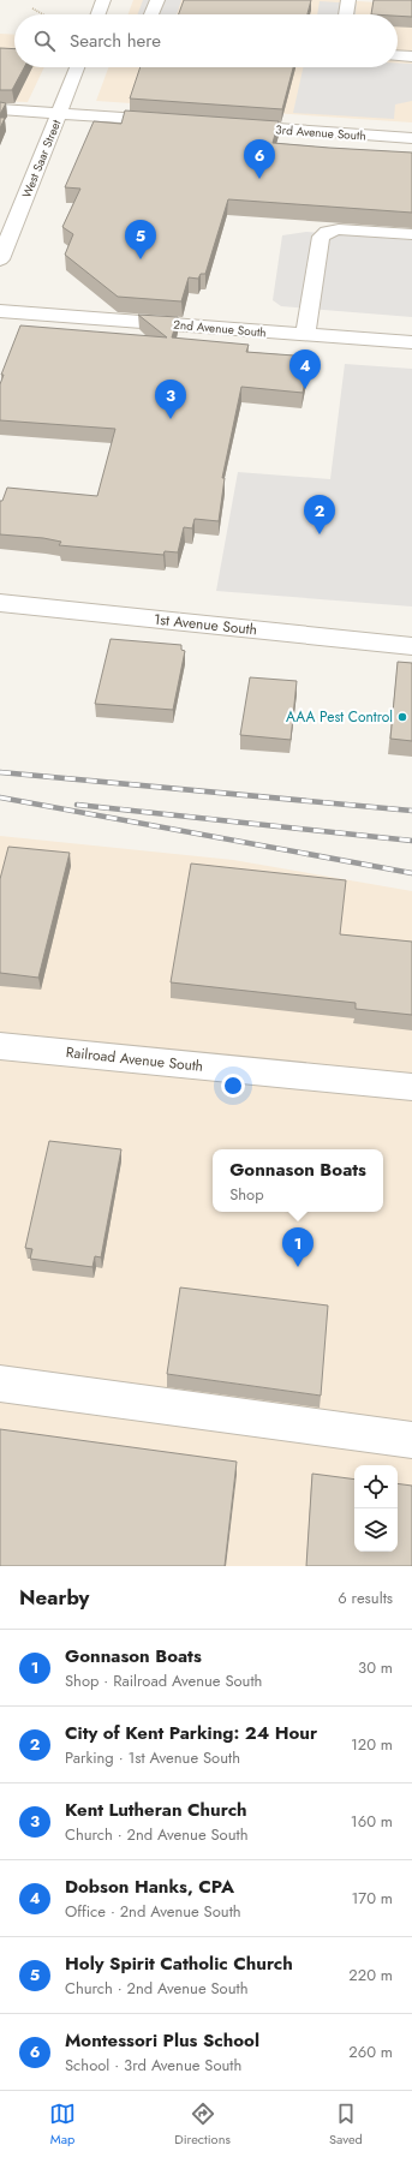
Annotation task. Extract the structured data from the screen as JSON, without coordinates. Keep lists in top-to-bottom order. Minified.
{"streets":{"street":["3rd Avenue South","West Saar Street","2nd Avenue South","1st Avenue South","Railroad Avenue South"]},"places":["AAA Pest Control"],"page":{"search":"Search here","pins":["6","5","4","3","2","1"],"popup":["Gonnason Boats","Shop"],"heading":["Nearby","6 results"],"list":[{"mark":"1","name":"Gonnason Boats","note":"Shop · Railroad Avenue South","value":"30 m"},{"mark":"2","name":"City of Kent Parking: 24 Hour","note":"Parking · 1st Avenue South","value":"120 m"},{"mark":"3","name":"Kent Lutheran Church","note":"Church · 2nd Avenue South","value":"160 m"},{"mark":"4","name":"Dobson Hanks, CPA","note":"Office · 2nd Avenue South","value":"170 m"},{"mark":"5","name":"Holy Spirit Catholic Church","note":"Church · 2nd Avenue South","value":"220 m"},{"mark":"6","name":"Montessori Plus School","note":"School · 3rd Avenue South","value":"260 m"}],"nav":["Map","Directions","Saved"]}}
